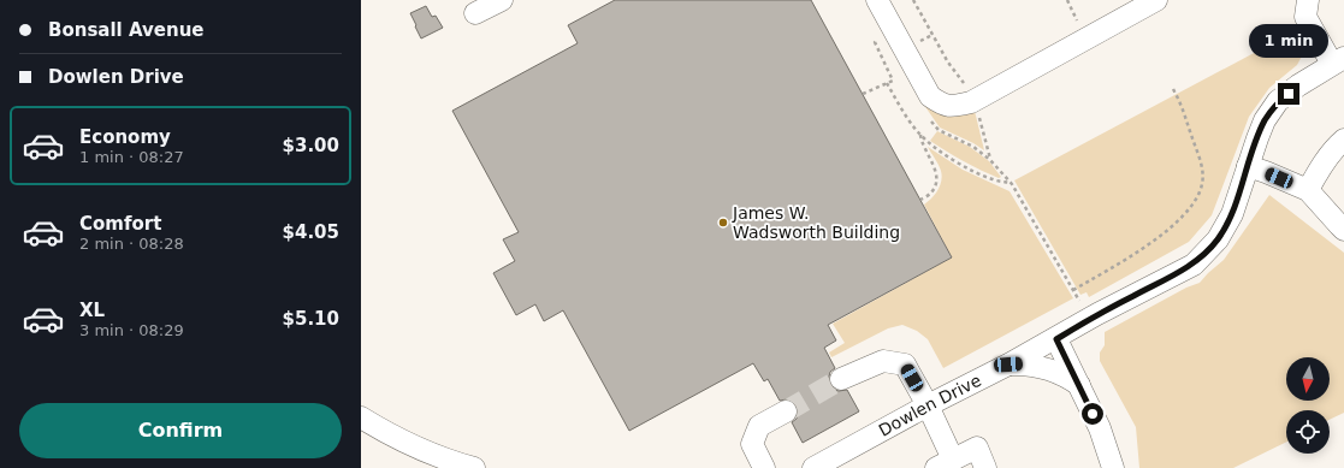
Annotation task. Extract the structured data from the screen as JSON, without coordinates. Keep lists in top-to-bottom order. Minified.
{"streets":{"street":["Dowlen Drive"]},"places":["James W. Wadsworth Building"],"north":"bottom","page":{"banner":["Bonsall Avenue","Dowlen Drive"],"bubble":"1 min","list":[{"name":"Economy","note":"1 min · 08:27","value":"$3.00"},{"name":"Comfort","note":"2 min · 08:28","value":"$4.05"},{"name":"XL","note":"3 min · 08:29","value":"$5.10"}],"buttons":"Confirm"}}
